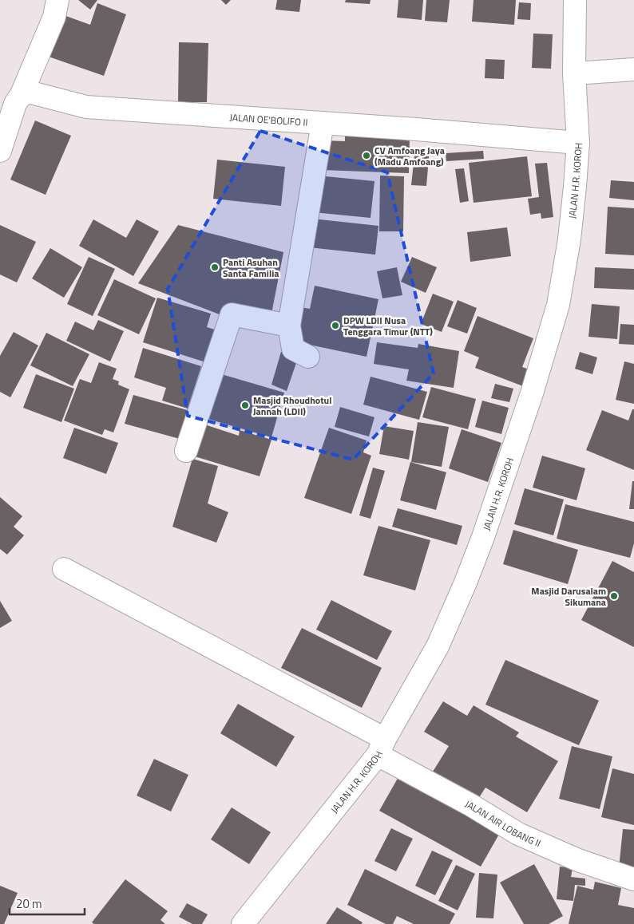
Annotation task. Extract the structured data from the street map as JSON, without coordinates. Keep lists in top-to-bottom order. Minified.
{"streets":{"street":["JALAN OE'BOLIFO II","JALAN H.R. KOROH","JALAN AIR LOBANG II"]},"crossings":[["JALAN OE'BOLIFO II","JALAN H.R. KOROH"],["JALAN H.R. KOROH","JALAN AIR LOBANG II"]],"places":["CV Amfoang Jaya (Madu Amfoang)","Panti Asuhan Santa Familia","DPW LDII Nusa Tenggara Timur (NTT)","Masjid Rhoudhotul Jannah (LDII)","Masjid Darusalam Sikumana"],"scale_bar":"20 m"}
